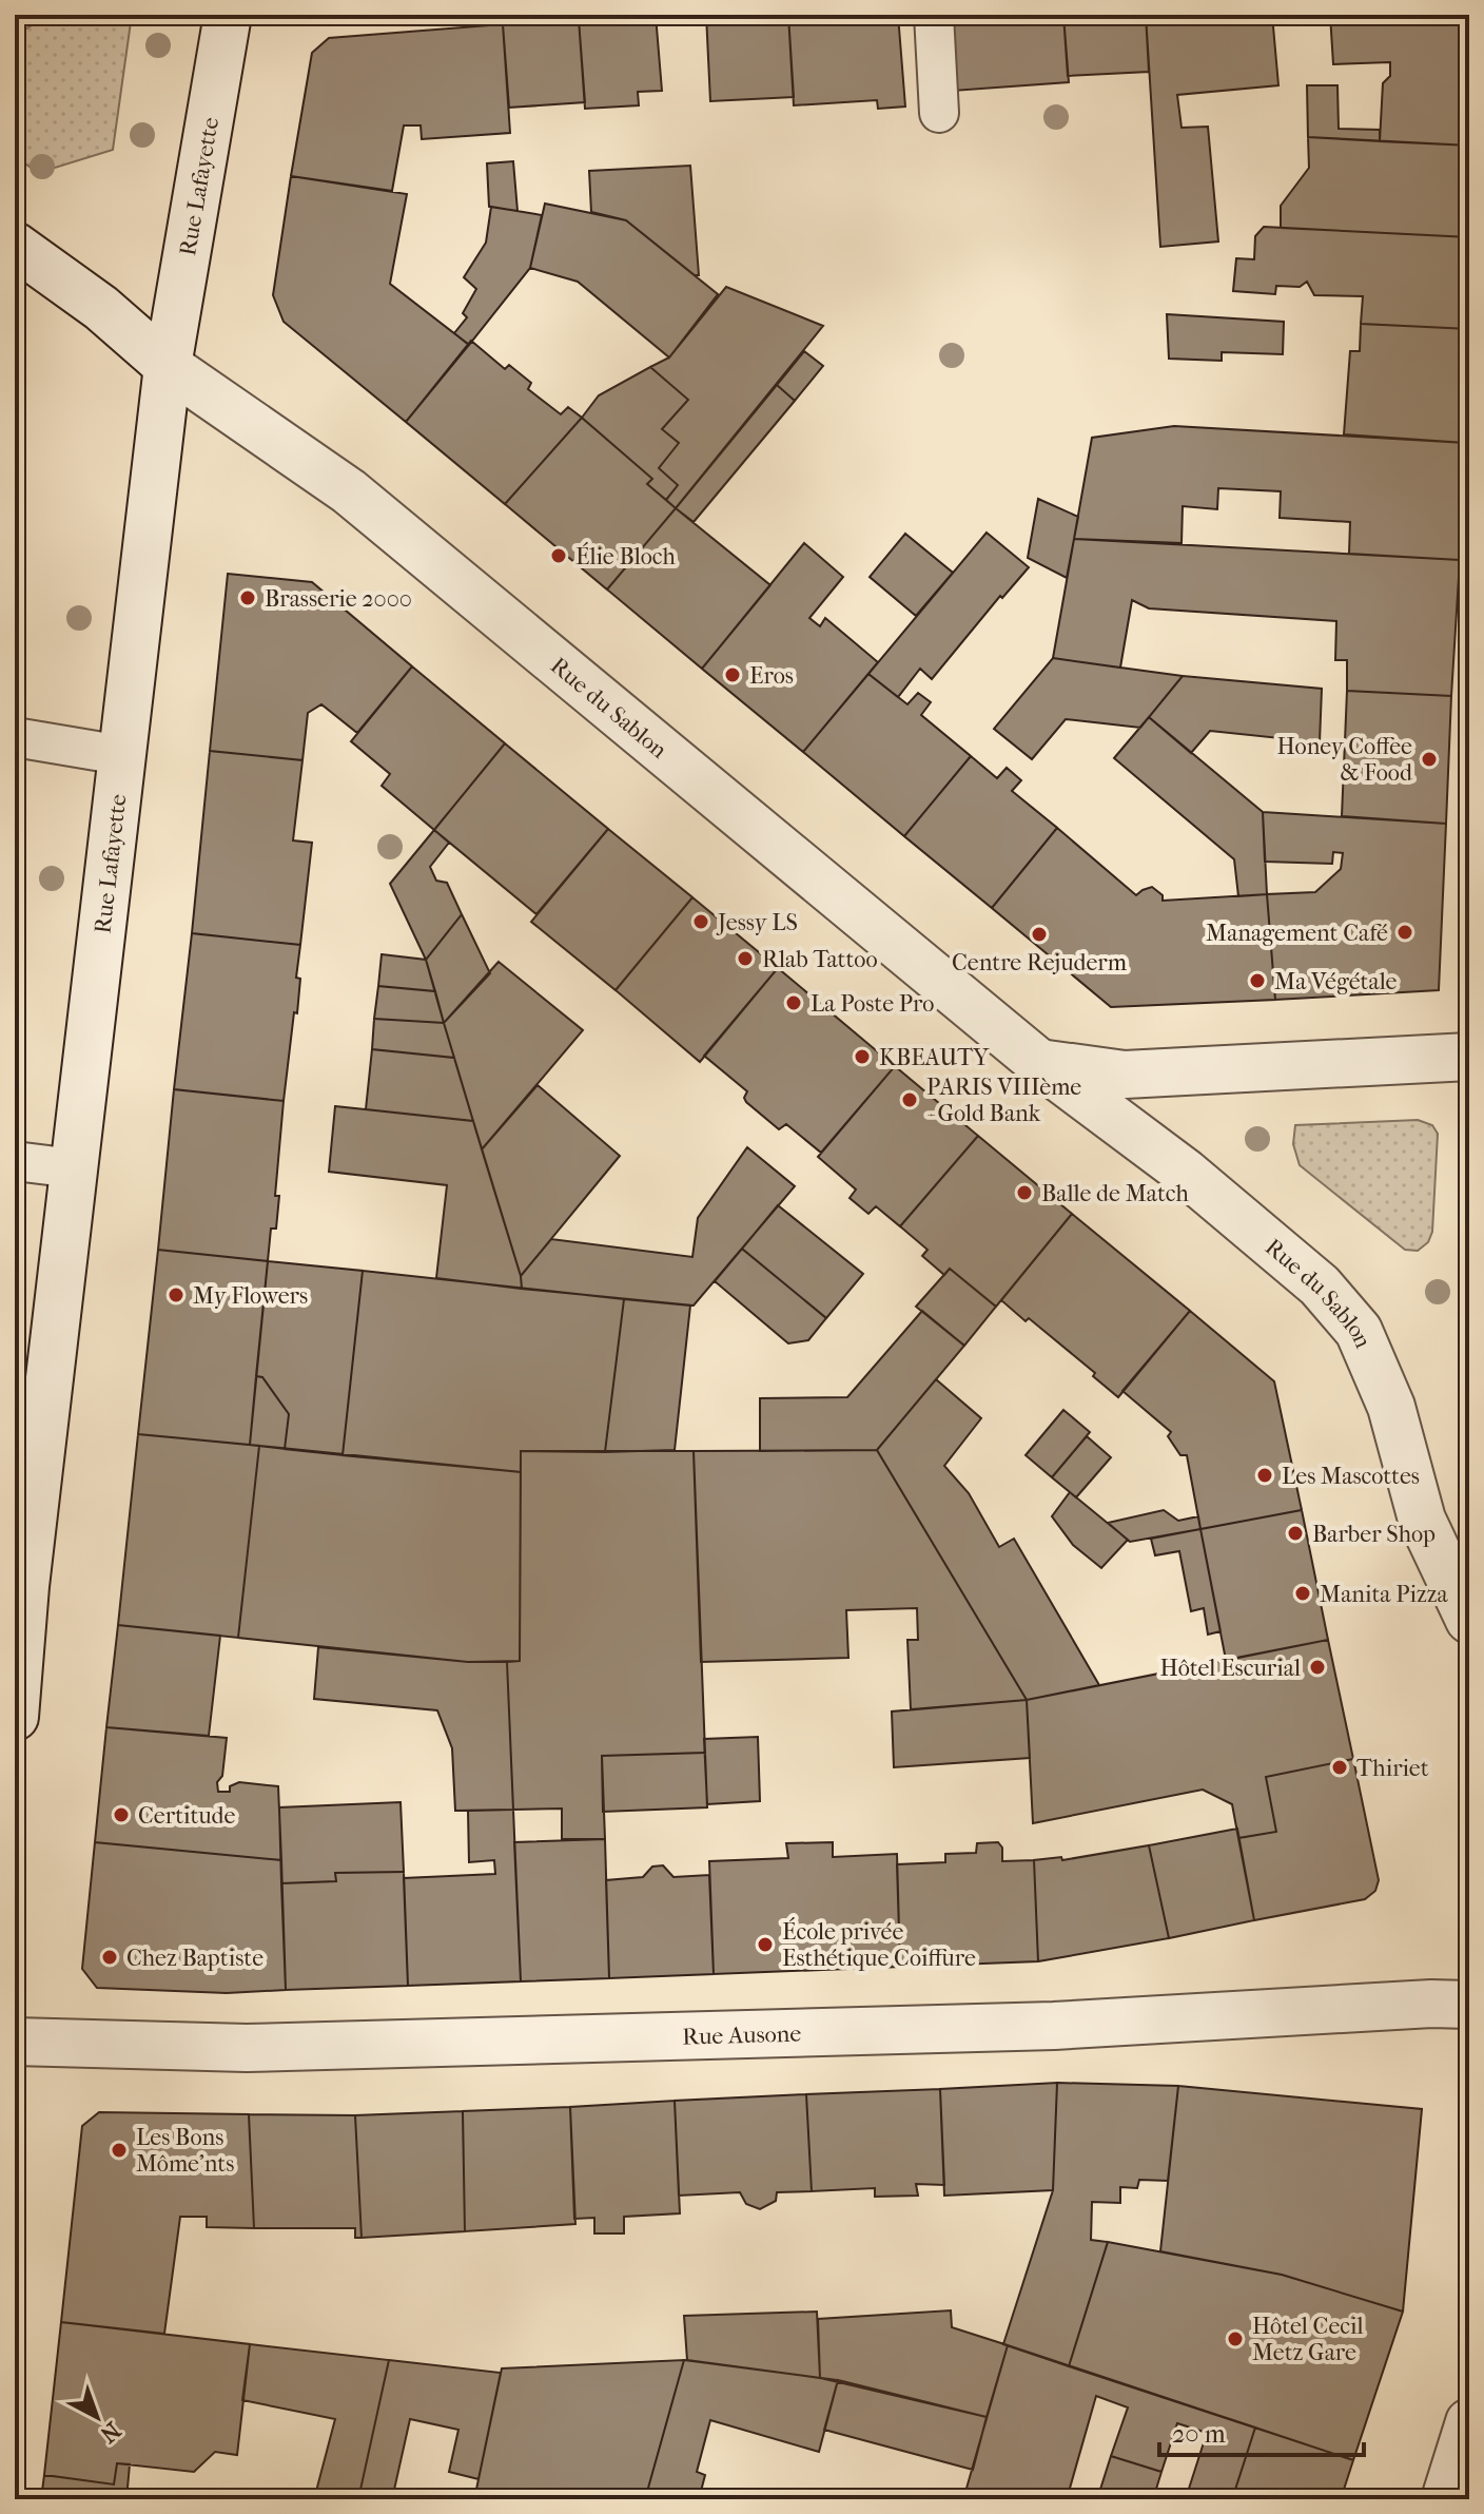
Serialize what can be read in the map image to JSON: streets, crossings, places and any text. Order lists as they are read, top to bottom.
{
  "streets": {
    "street": ["Rue Lafayette", "Rue du Sablon", "Rue Ausone"]
  },
  "crossings": [
    ["Rue Lafayette", "Rue du Sablon"]
  ],
  "places": [
    "Élie Bloch",
    "Brasserie 2000",
    "Eros",
    "Honey Coffee & Food",
    "Jessy LS",
    "Management Café",
    "Centre Rejuderm",
    "Rlab Tattoo",
    "Ma Végétale",
    "La Poste Pro",
    "KBEAUTY",
    "PARIS VIIIème - Gold Bank",
    "Balle de Match",
    "My Flowers",
    "Les Mascottes",
    "Barber Shop",
    "Manita Pizza",
    "Hôtel Escurial",
    "Thiriet",
    "Certitude",
    "École privée Esthétique Coiffure",
    "Chez Baptiste",
    "Les Bons Môme'nts",
    "Hôtel Cecil Metz Gare"
  ],
  "scale_bar": "20 m",
  "north": "bottom right"
}
